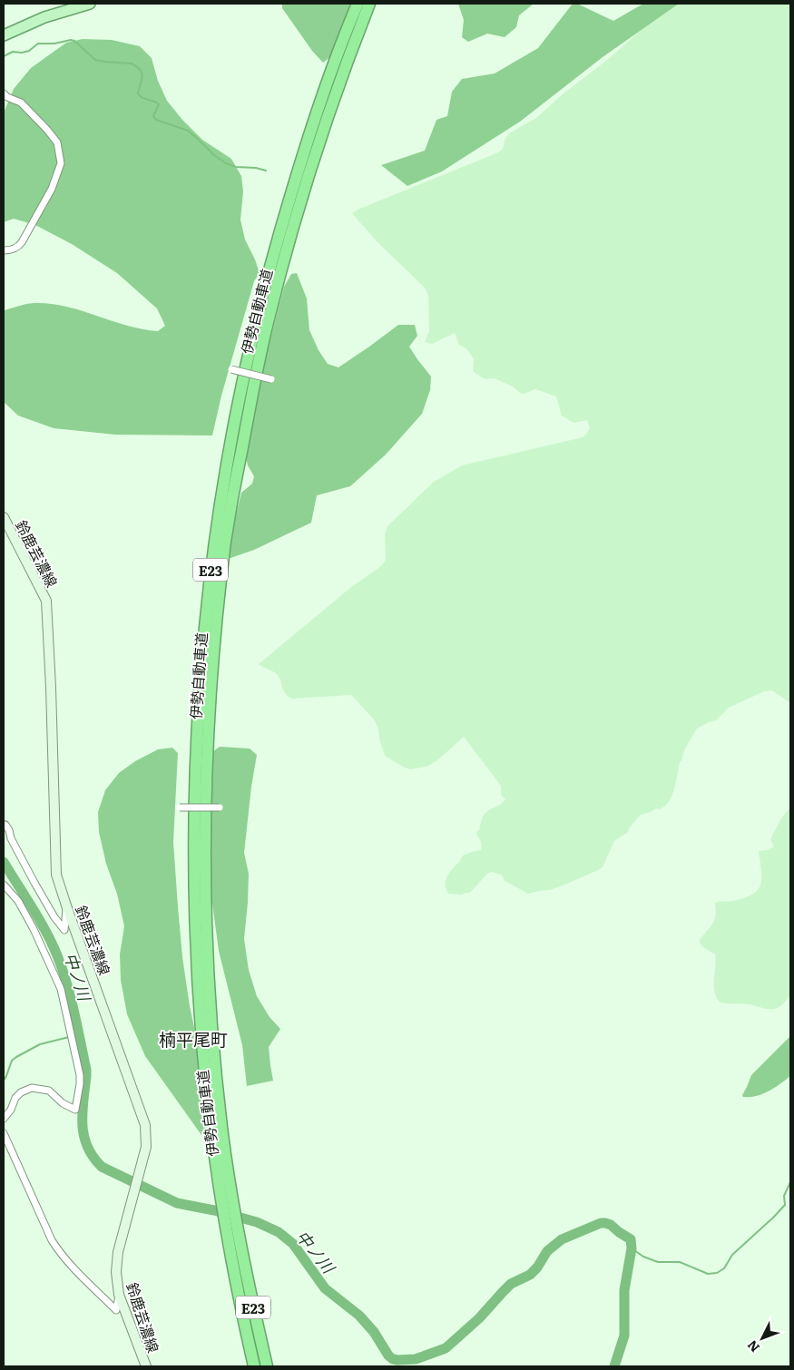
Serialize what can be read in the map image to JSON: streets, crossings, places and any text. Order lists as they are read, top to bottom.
{
  "streets": {
    "highway": ["伊勢自動車道", "E23"],
    "main road": ["鈴鹿芸濃線"]
  },
  "districts": ["楠平尾町"],
  "water": ["中ノ川"],
  "north": "bottom left"
}
